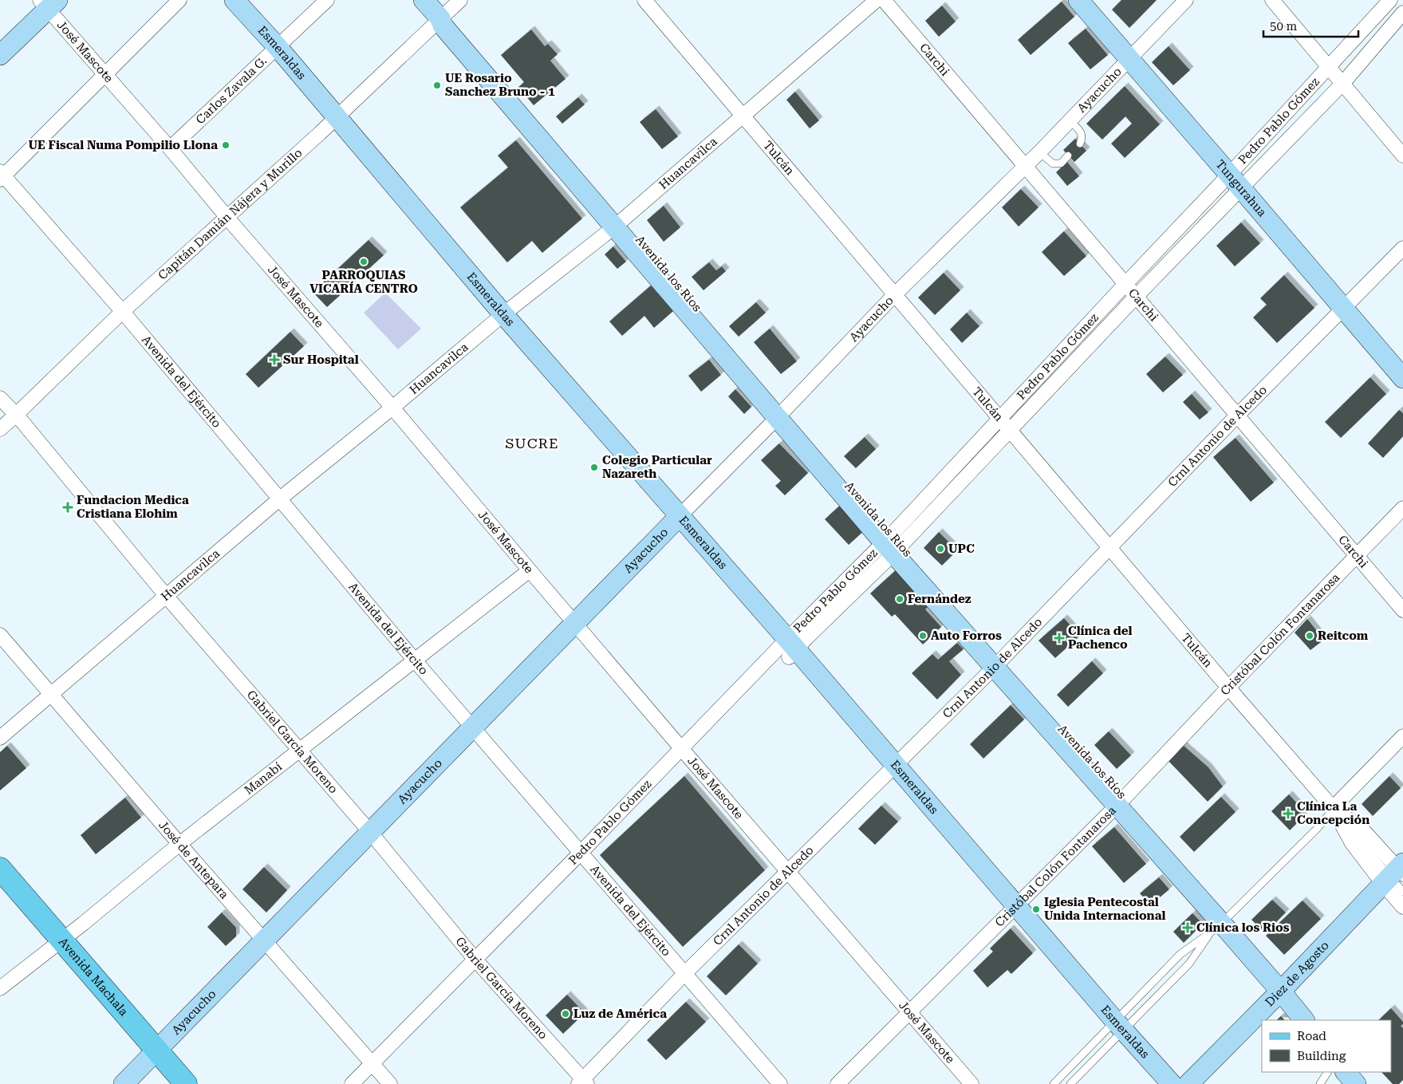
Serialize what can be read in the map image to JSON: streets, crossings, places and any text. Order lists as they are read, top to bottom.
{
  "streets": {
    "main road": [
      "Esmeraldas",
      "Ayacucho",
      "Tungurahua",
      "Avenida los Ríos",
      "Diez de Agosto",
      "Avenida Machala"
    ],
    "street": [
      "José Mascote",
      "Carchi",
      "Carlos Zavala G.",
      "Pedro Pablo Gómez",
      "Tulcán",
      "Huancavilca",
      "Capitán Damián Nájera y Murillo",
      "Avenida del Ejército",
      "Crnl Antonio de Alcedo",
      "Cristóbal Colón Fontanarosa",
      "Gabriel García Moreno",
      "Manabí",
      "José de Antepara"
    ]
  },
  "crossings": [
    ["José Mascote", "Ayacucho"],
    ["José Mascote", "Carlos Zavala G."],
    ["José Mascote", "Pedro Pablo Gómez"],
    ["José Mascote", "Huancavilca"],
    ["José Mascote", "Capitán Damián Nájera y Murillo"],
    ["José Mascote", "Crnl Antonio de Alcedo"],
    ["José Mascote", "Cristóbal Colón Fontanarosa"],
    ["José Mascote", "Manabí"],
    ["Esmeraldas", "Ayacucho"],
    ["Esmeraldas", "Carlos Zavala G."],
    ["Esmeraldas", "Pedro Pablo Gómez"],
    ["Esmeraldas", "Huancavilca"],
    ["Esmeraldas", "Capitán Damián Nájera y Murillo"],
    ["Esmeraldas", "Crnl Antonio de Alcedo"],
    ["Esmeraldas", "Cristóbal Colón Fontanarosa"],
    ["Carchi", "Ayacucho"],
    ["Carchi", "Pedro Pablo Gómez"],
    ["Carchi", "Crnl Antonio de Alcedo"],
    ["Carchi", "Cristóbal Colón Fontanarosa"],
    ["Ayacucho", "Tulcán"],
    ["Ayacucho", "Tungurahua"],
    ["Ayacucho", "Avenida los Ríos"],
    ["Ayacucho", "Avenida del Ejército"],
    ["Ayacucho", "Gabriel García Moreno"],
    ["Ayacucho", "José de Antepara"],
    ["Ayacucho", "Avenida Machala"],
    ["Pedro Pablo Gómez", "Tulcán"],
    ["Pedro Pablo Gómez", "Tungurahua"],
    ["Pedro Pablo Gómez", "Avenida los Ríos"],
    ["Pedro Pablo Gómez", "Avenida del Ejército"],
    ["Pedro Pablo Gómez", "Gabriel García Moreno"],
    ["Pedro Pablo Gómez", "José de Antepara"],
    ["Tulcán", "Huancavilca"],
    ["Tulcán", "Crnl Antonio de Alcedo"],
    ["Tulcán", "Cristóbal Colón Fontanarosa"],
    ["Tulcán", "Diez de Agosto"],
    ["Huancavilca", "Avenida los Ríos"],
    ["Huancavilca", "Avenida del Ejército"],
    ["Huancavilca", "Gabriel García Moreno"],
    ["Huancavilca", "José de Antepara"],
    ["Tungurahua", "Crnl Antonio de Alcedo"],
    ["Capitán Damián Nájera y Murillo", "Avenida los Ríos"],
    ["Capitán Damián Nájera y Murillo", "Avenida del Ejército"],
    ["Capitán Damián Nájera y Murillo", "Gabriel García Moreno"],
    ["Avenida los Ríos", "Crnl Antonio de Alcedo"],
    ["Avenida los Ríos", "Cristóbal Colón Fontanarosa"],
    ["Avenida los Ríos", "Diez de Agosto"],
    ["Avenida del Ejército", "Crnl Antonio de Alcedo"],
    ["Avenida del Ejército", "Manabí"],
    ["Crnl Antonio de Alcedo", "Gabriel García Moreno"],
    ["Gabriel García Moreno", "Manabí"],
    ["Manabí", "José de Antepara"],
    ["Manabí", "Avenida Machala"]
  ],
  "districts": ["SUCRE"],
  "places": {
    "other": [
      "UE Rosario Sanchez Bruno - 1",
      "UE Fiscal Numa Pompilio Llona",
      "PARROQUIAS VICARÍA CENTRO",
      "Colegio Particular Nazareth",
      "UPC",
      "Fernández",
      "Auto Forros",
      "Reitcom",
      "Iglesia Pentecostal Unida Internacional",
      "Luz de América"
    ],
    "health": [
      "Sur Hospital",
      "Fundacion Medica Cristiana Elohim",
      "Clínica del Pachenco",
      "Clínica La Concepción",
      "Clínica los Rios"
    ]
  },
  "legend": ["Road", "Building"],
  "scale_bar": "50 m"
}
